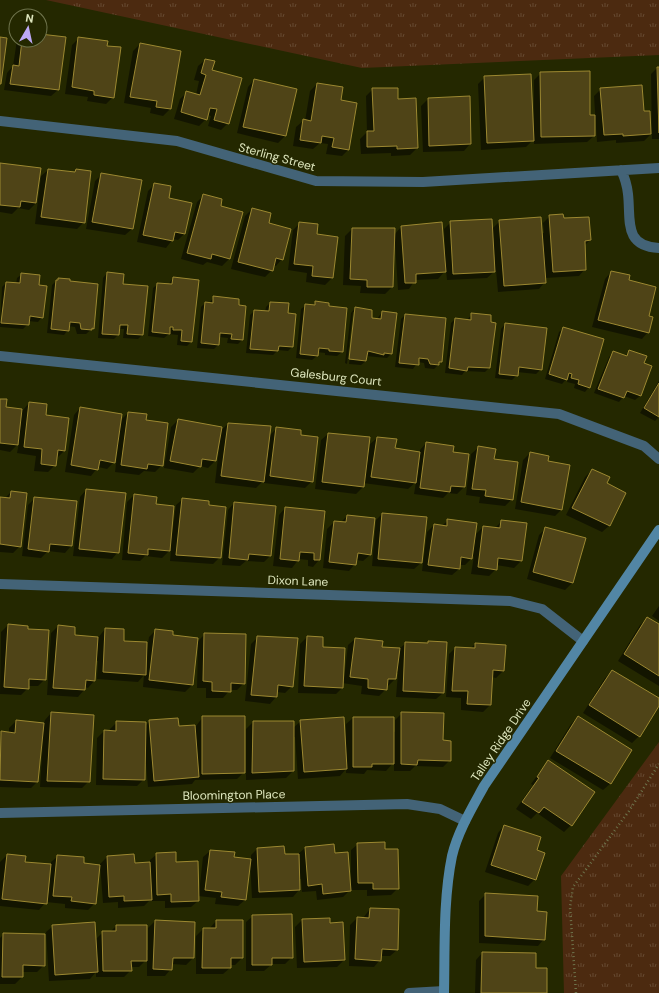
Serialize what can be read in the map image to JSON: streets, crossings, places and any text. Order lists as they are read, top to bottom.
{
  "streets": {
    "street": [
      "Sterling Street",
      "Galesburg Court",
      "Dixon Lane",
      "Talley Ridge Drive",
      "Bloomington Place"
    ]
  },
  "crossings": [
    ["Dixon Lane", "Talley Ridge Drive"],
    ["Talley Ridge Drive", "Bloomington Place"]
  ],
  "north": "top"
}
